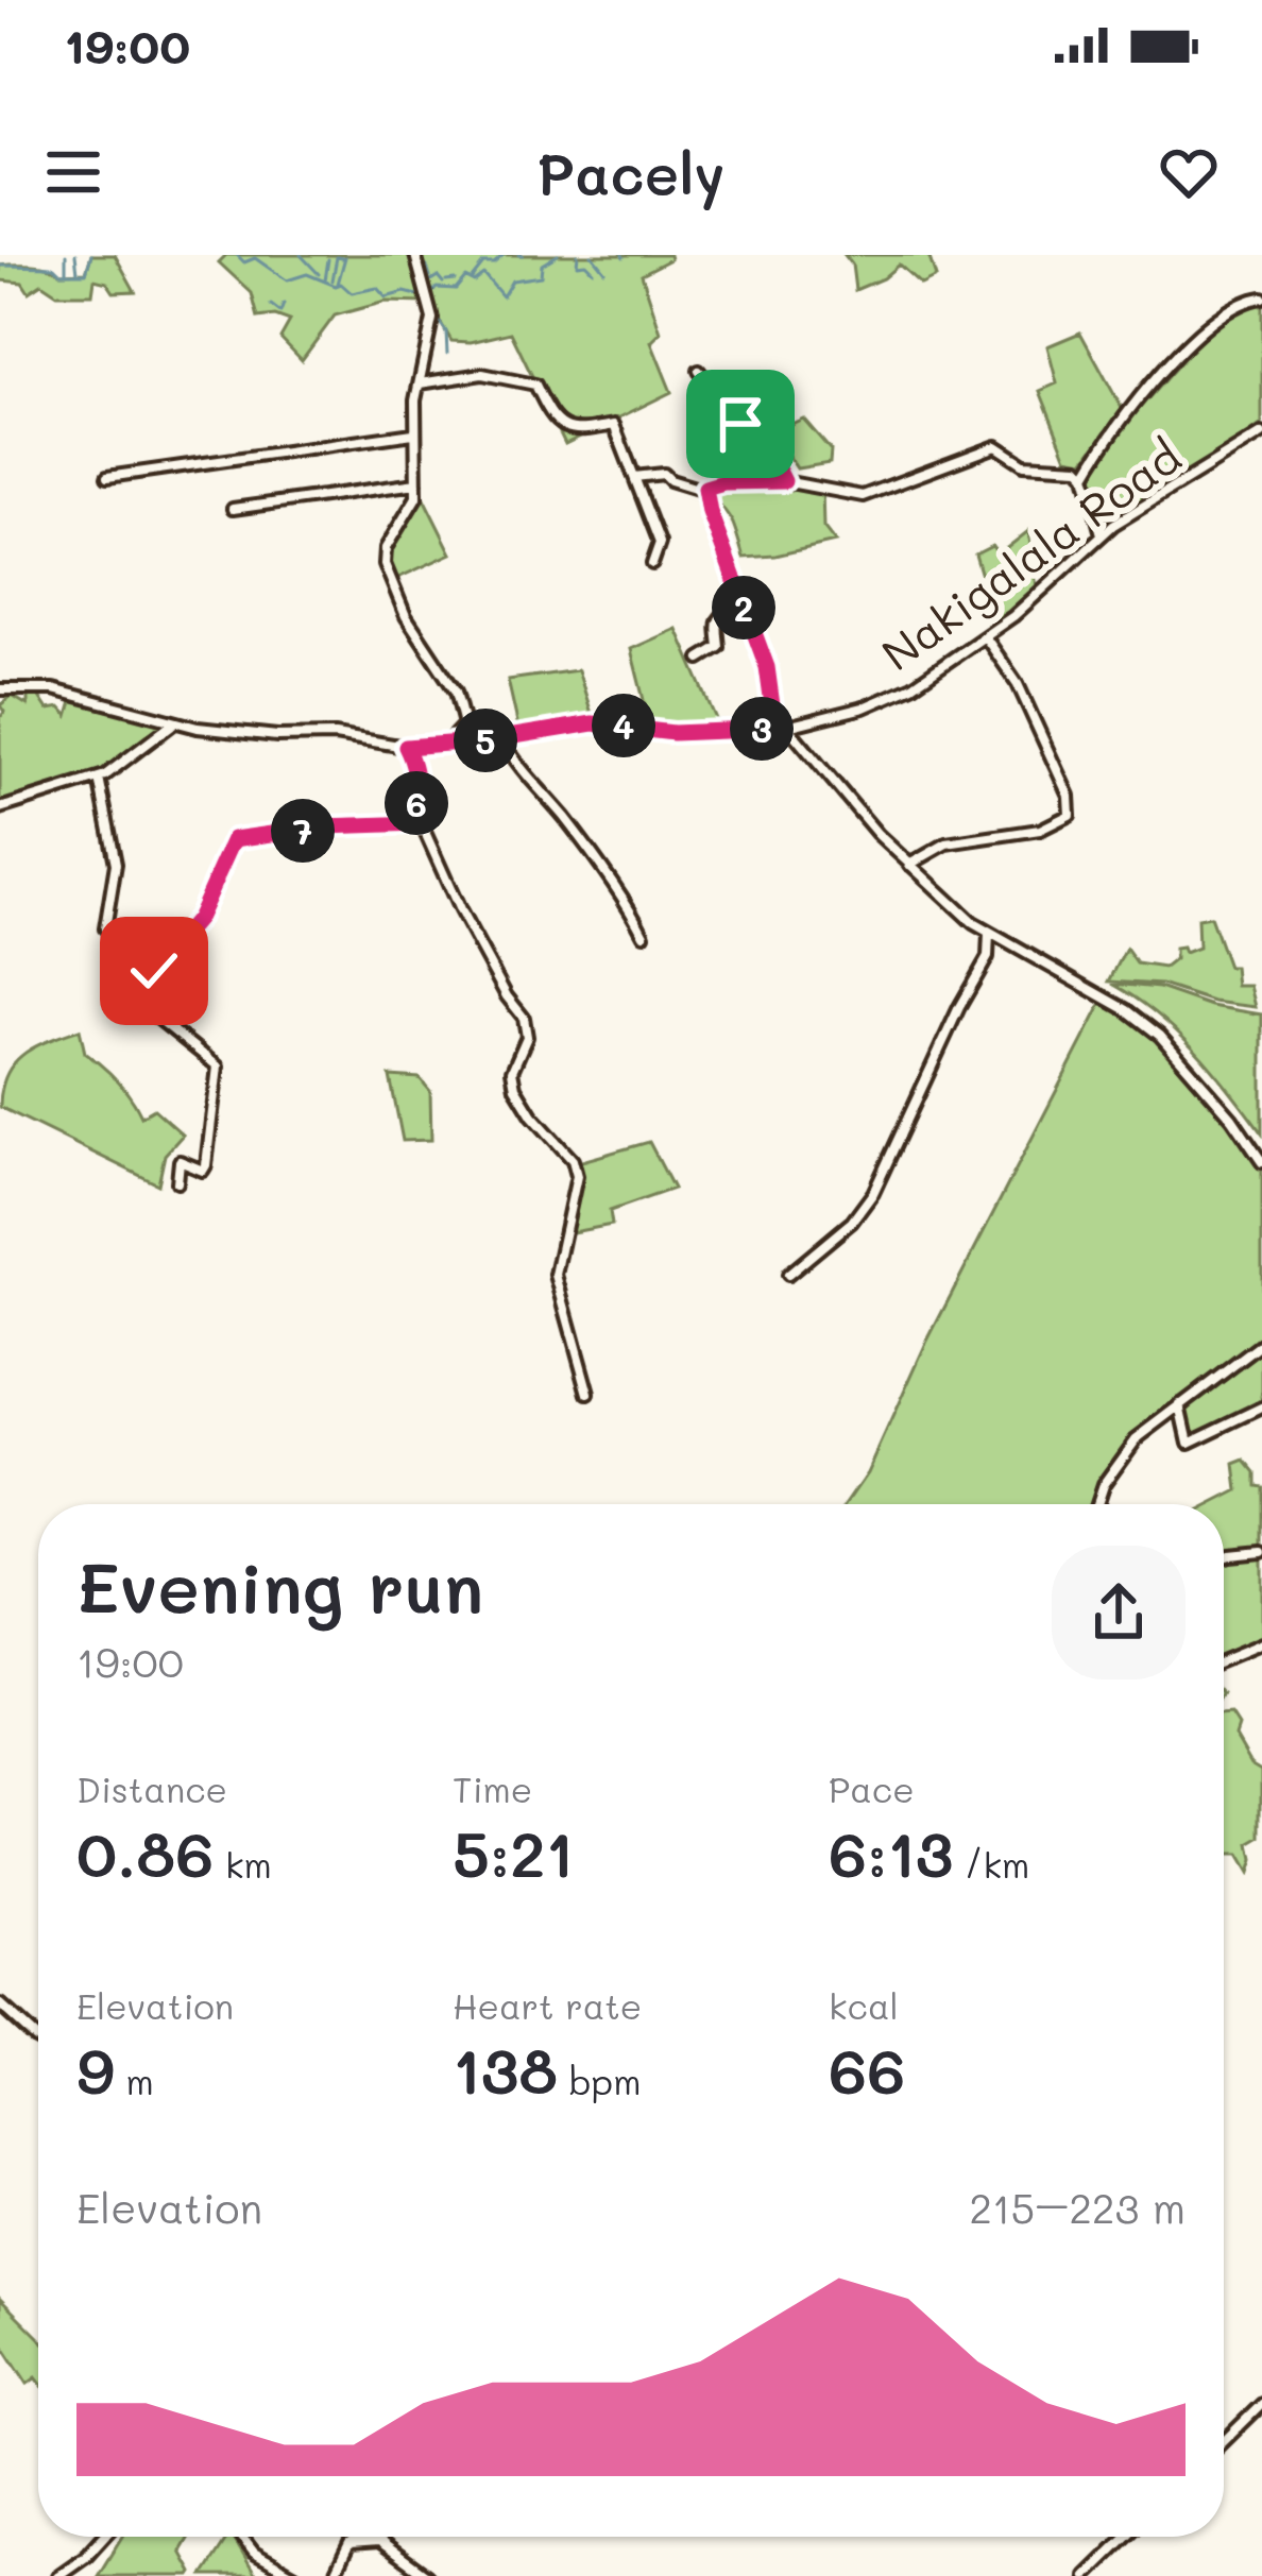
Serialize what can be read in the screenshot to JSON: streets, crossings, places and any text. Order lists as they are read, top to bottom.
{
  "streets": {
    "street": ["Nakigalala Road"]
  },
  "page": {
    "status": "19:00",
    "header": "Pacely",
    "pins": [
      "2",
      "4",
      "3",
      "5",
      "6",
      "7"
    ],
    "heading": ["Evening run", "19:00"],
    "stats": [
      ["Distance", "0.86 km"],
      ["Time", "5:21"],
      ["Pace", "6:13 /km"],
      ["Elevation", "9 m"],
      ["Heart rate", "138 bpm"],
      ["kcal", "66"]
    ],
    "chart": ["Elevation", "215–223 m"]
  }
}
